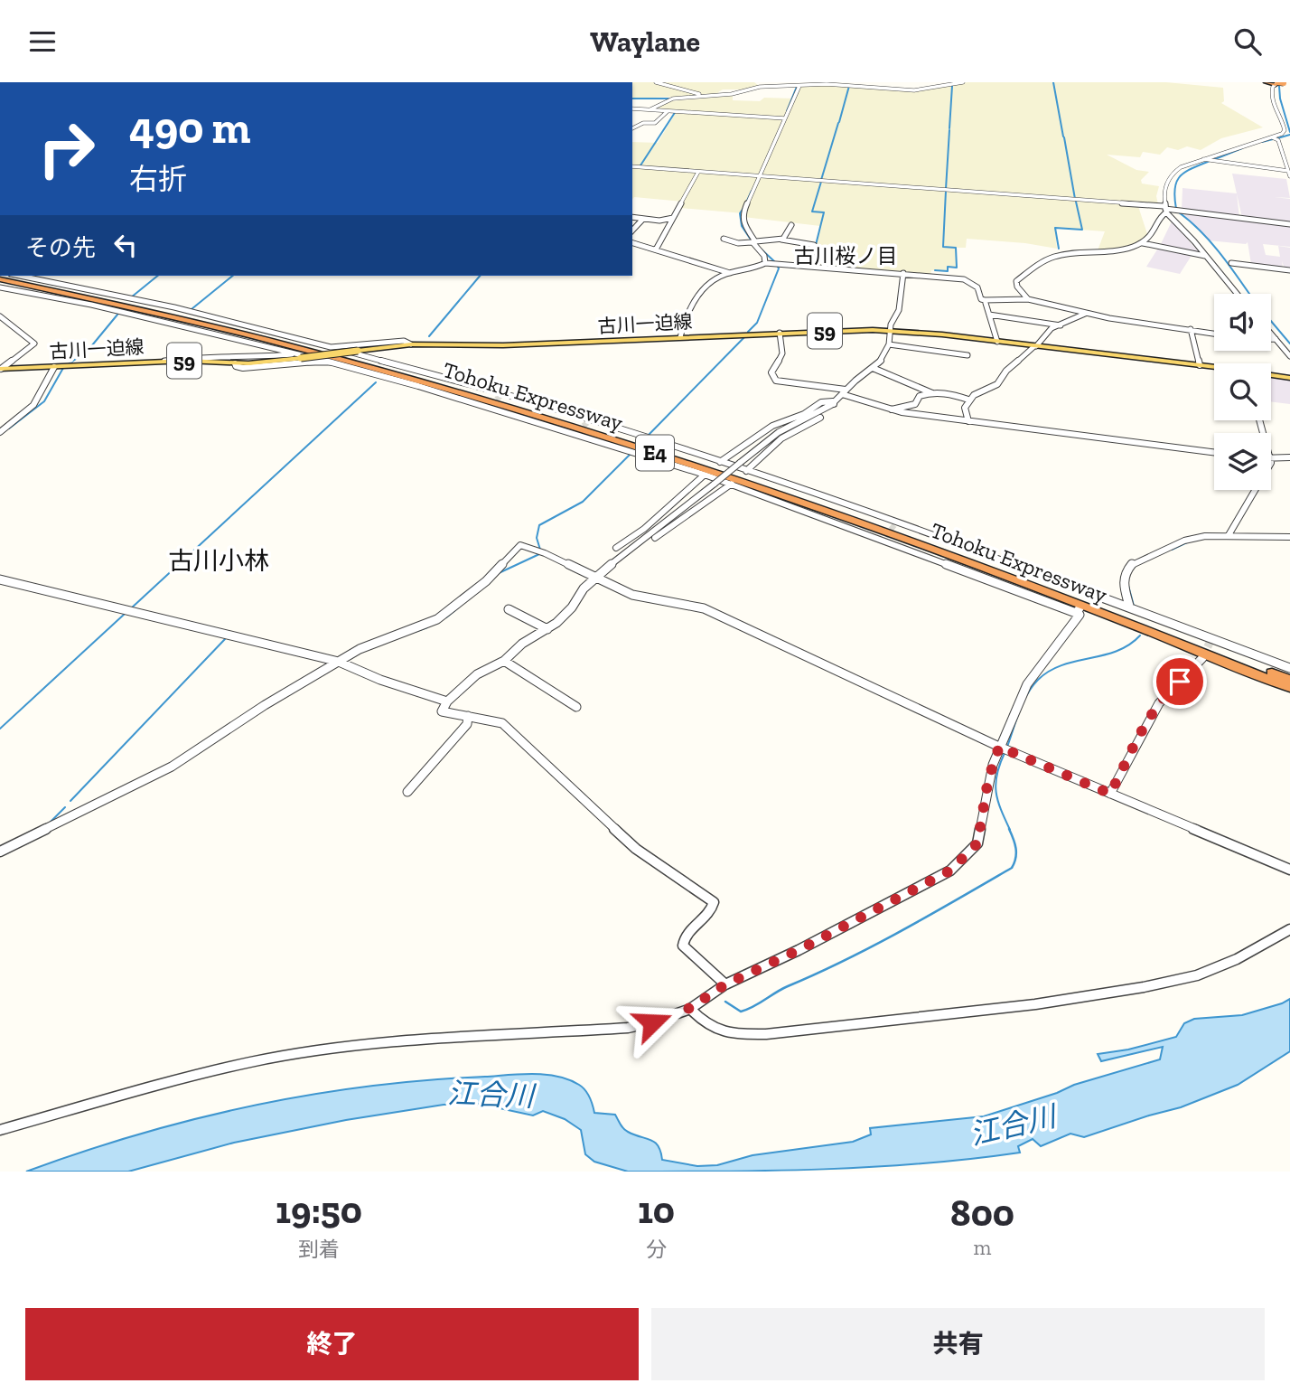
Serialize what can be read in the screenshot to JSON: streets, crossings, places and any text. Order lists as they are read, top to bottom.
{
  "streets": {
    "highway": ["Tohoku Expressway", "E4"],
    "main road": ["古川一迫線", "59"]
  },
  "districts": ["古川桜ノ目", "古川小林"],
  "water": ["江合川"],
  "page": {
    "header": "Waylane",
    "turn": ["490 m", "右折"],
    "then": "その先",
    "eta": [
      "19:50",
      "到着",
      "10",
      "分",
      "800",
      "m"
    ],
    "buttons": ["終了", "共有"]
  }
}
